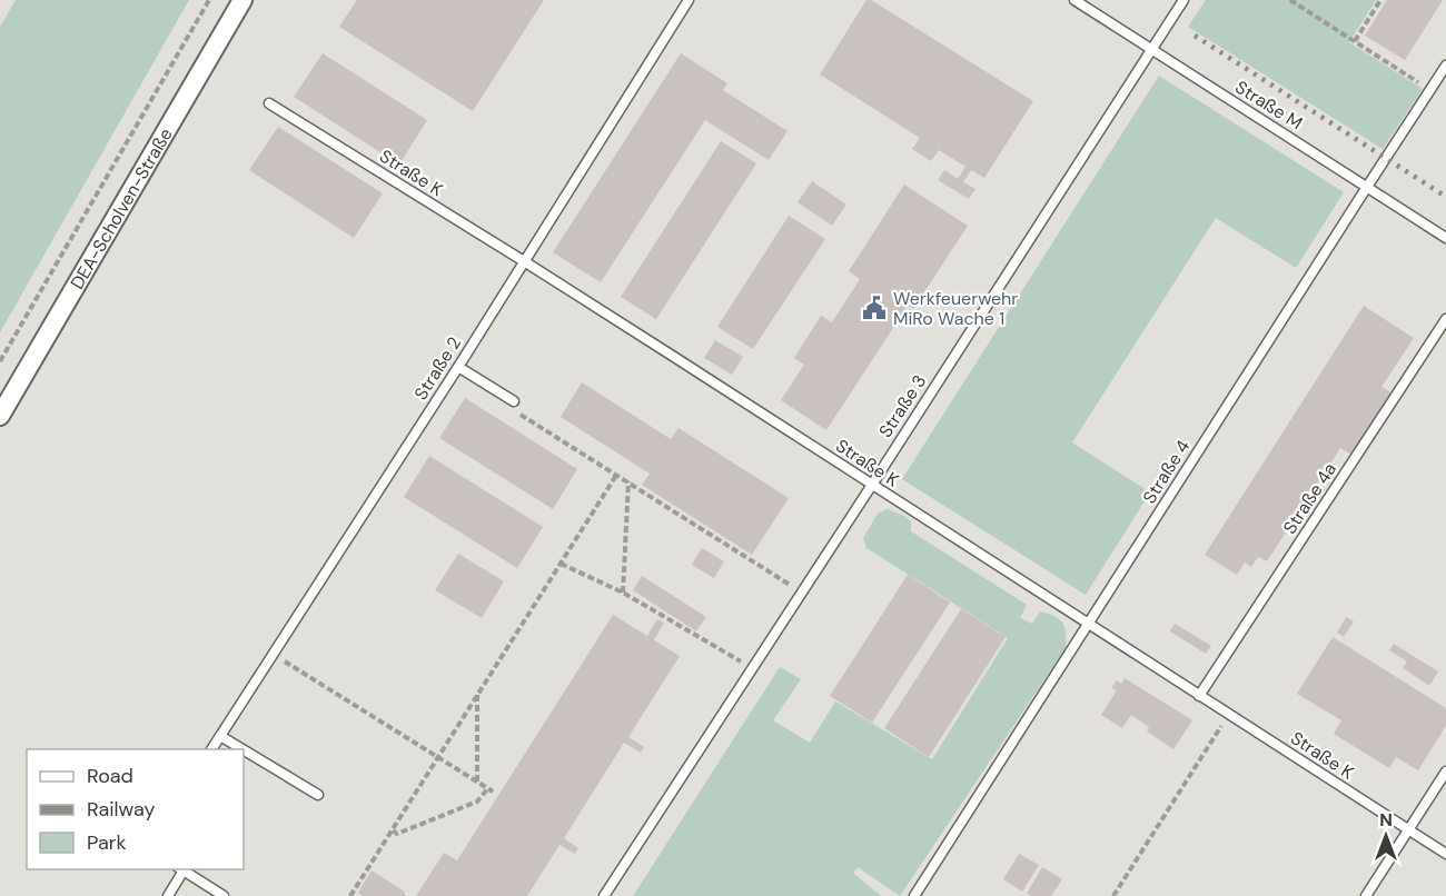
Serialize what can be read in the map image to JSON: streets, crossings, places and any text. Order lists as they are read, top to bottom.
{
  "streets": {
    "street": ["DEA-Scholven-Straße"],
    "lane": [
      "Straße M",
      "Straße K",
      "Straße 2",
      "Straße 3",
      "Straße 4",
      "Straße 4a"
    ]
  },
  "crossings": [
    ["Straße M", "Straße 3"],
    ["Straße M", "Straße 4"],
    ["Straße K", "Straße 2"],
    ["Straße K", "Straße 3"],
    ["Straße K", "Straße 4"],
    ["Straße K", "Straße 4a"]
  ],
  "places": {
    "public building": ["Werkfeuerwehr MiRo Wache 1"]
  },
  "legend": ["Road", "Railway", "Park"],
  "north": "top"
}
